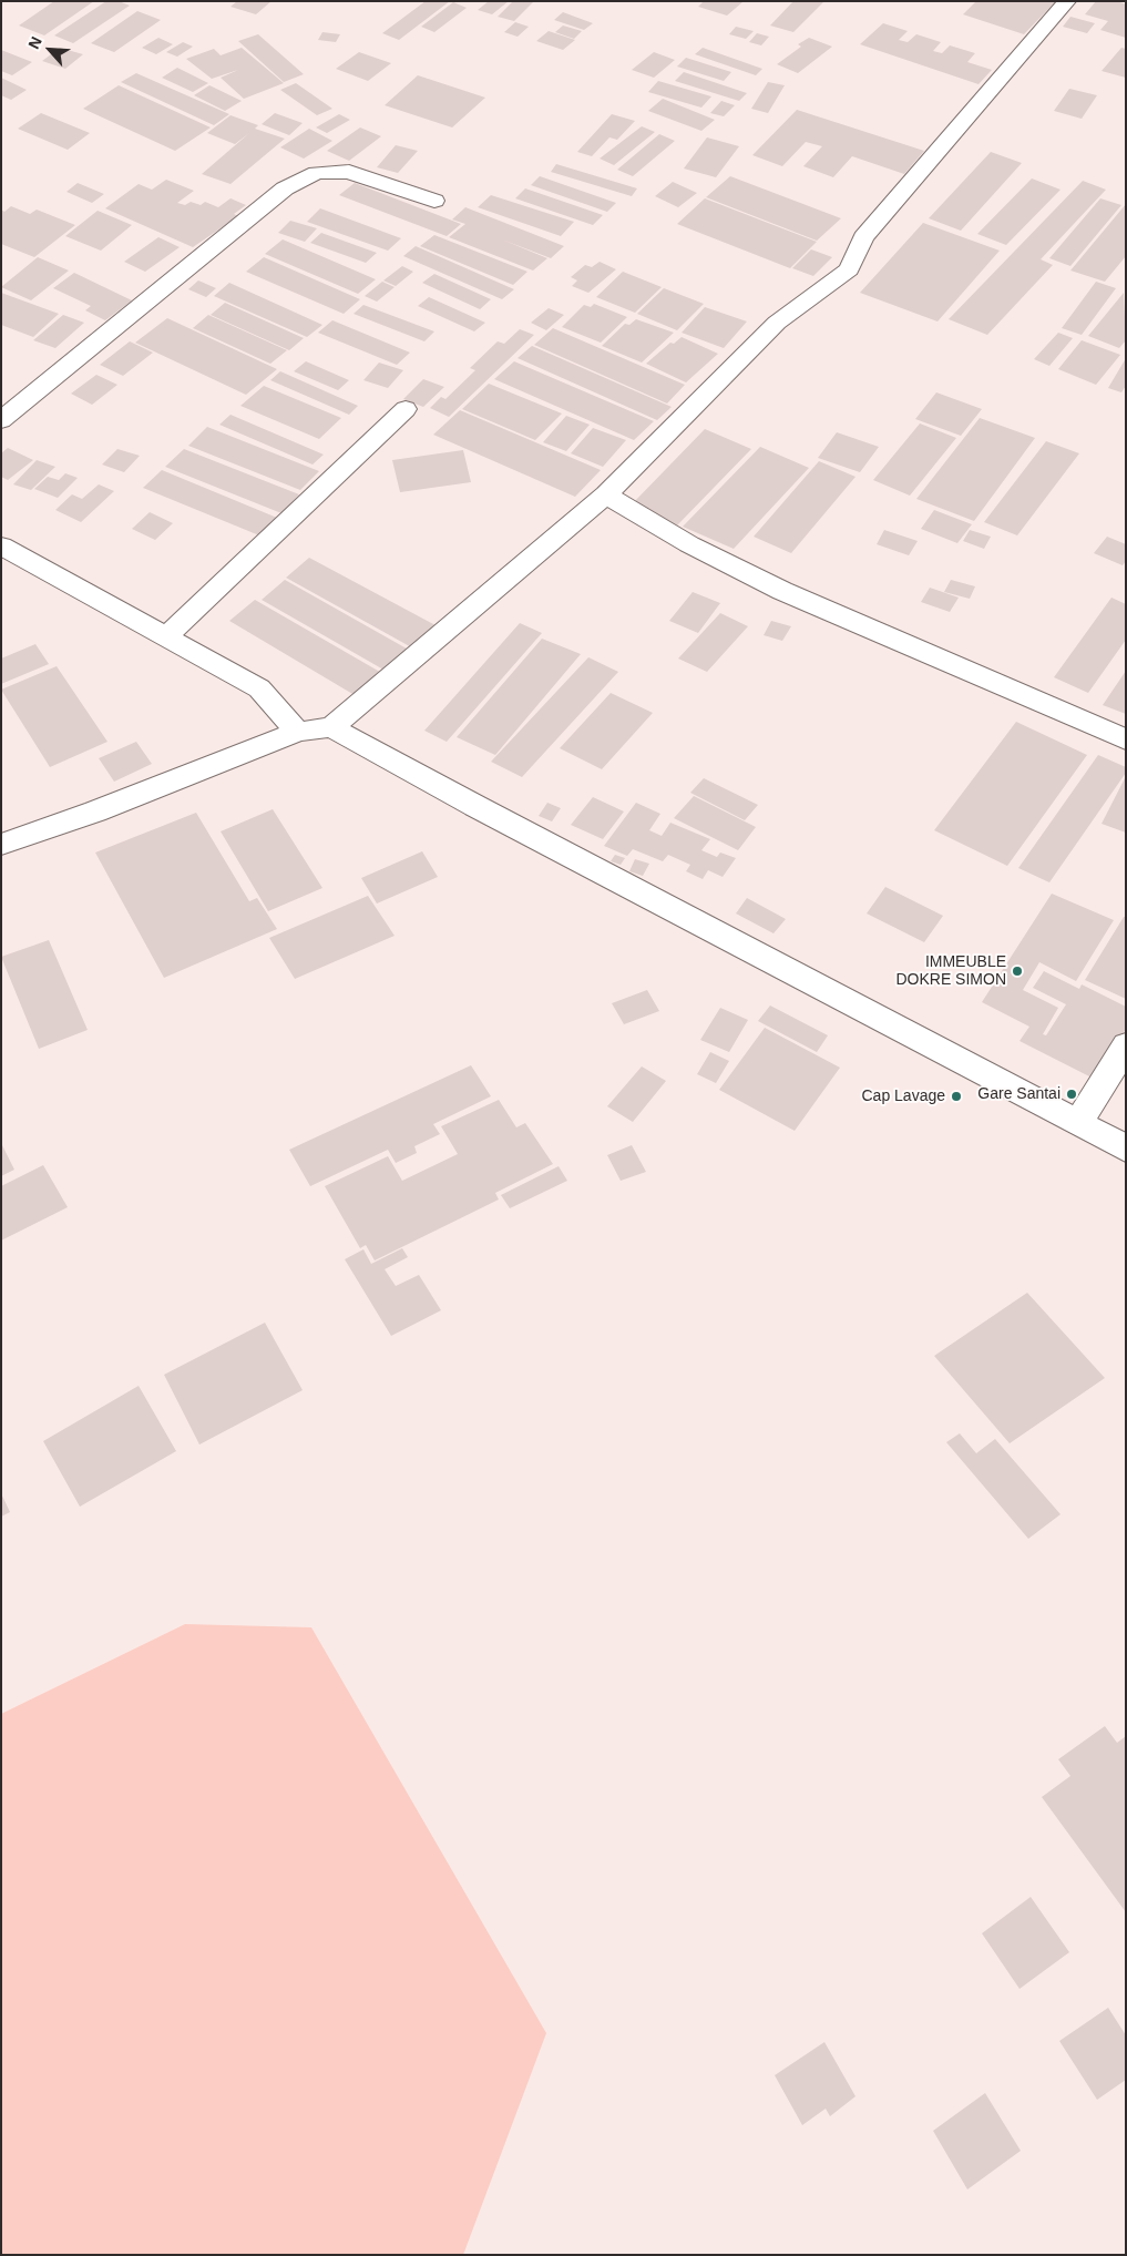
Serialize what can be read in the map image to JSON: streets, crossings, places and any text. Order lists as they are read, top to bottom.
{
  "places": ["IMMEUBLE DOKRE SIMON", "Gare Santai", "Cap Lavage"],
  "north": "top left"
}
